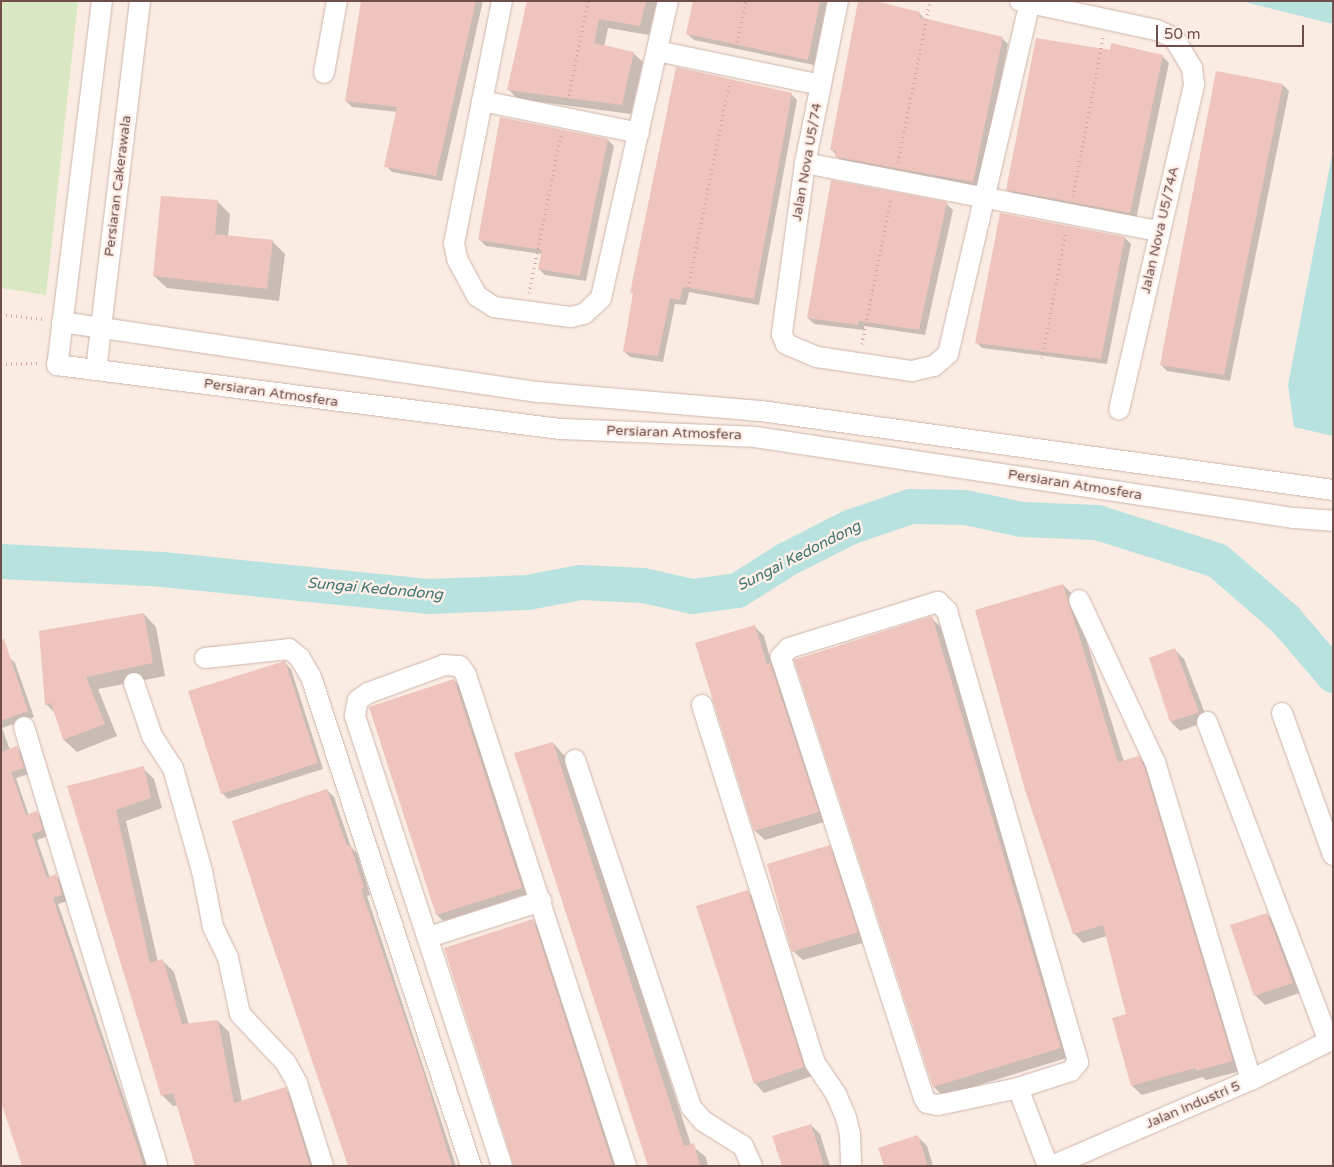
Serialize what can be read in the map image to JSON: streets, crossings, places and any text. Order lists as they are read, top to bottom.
{
  "streets": {
    "street": [
      "Jalan Nova U5/74",
      "Persiaran Cakerawala",
      "Jalan Nova U5/74A",
      "Persiaran Atmosfera",
      "Jalan Industri 5"
    ]
  },
  "crossings": [
    ["Persiaran Cakerawala", "Persiaran Atmosfera"]
  ],
  "water": ["Sungai Kedondong"],
  "scale_bar": "50 m"
}
